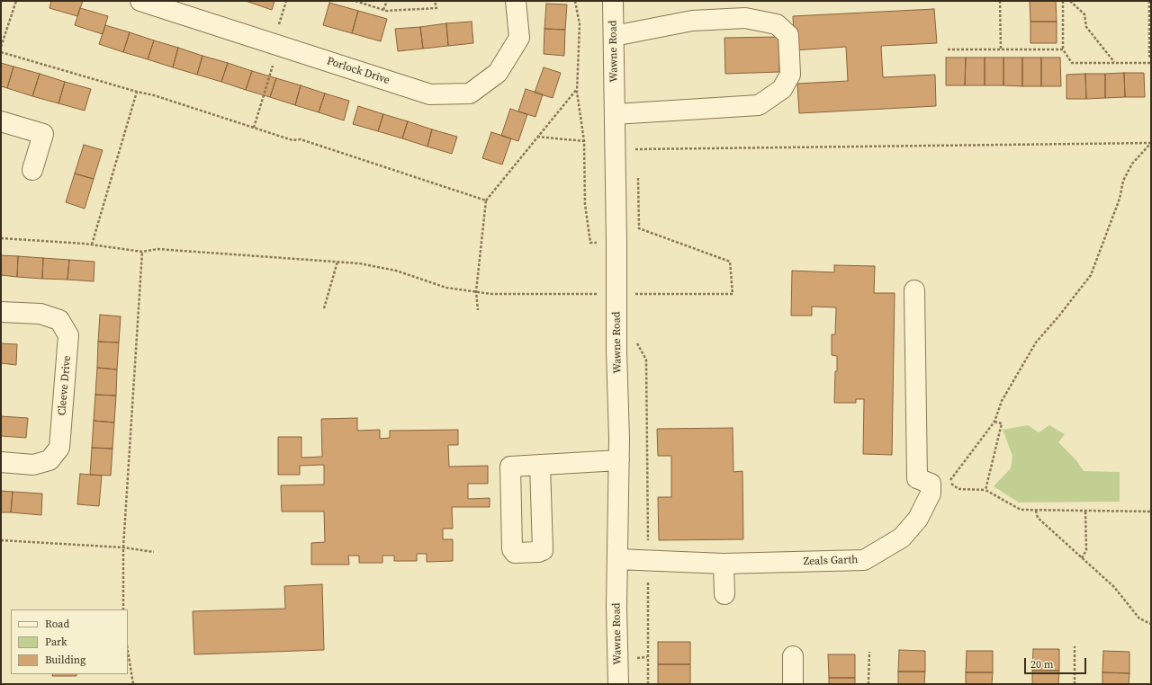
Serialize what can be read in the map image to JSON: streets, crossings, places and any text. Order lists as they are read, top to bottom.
{
  "streets": {
    "street": [
      "Wawne Road",
      "Porlock Drive",
      "Cleeve Drive",
      "Zeals Garth"
    ]
  },
  "crossings": [
    ["Wawne Road", "Zeals Garth"]
  ],
  "legend": ["Road", "Park", "Building"],
  "scale_bar": "20 m"
}
